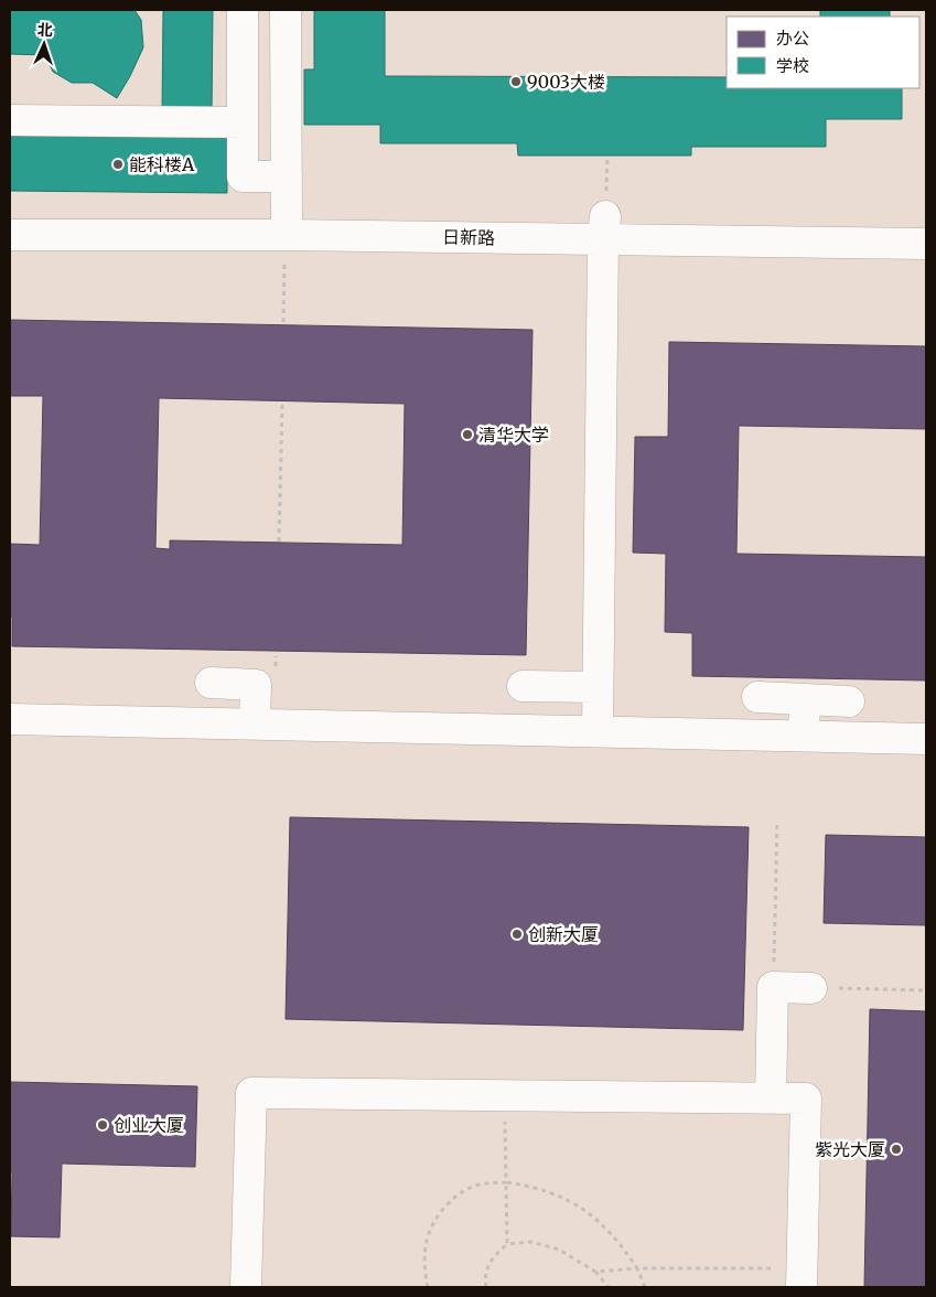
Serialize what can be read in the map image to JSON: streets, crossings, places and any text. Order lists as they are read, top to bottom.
{
  "streets": {
    "street": ["日新路"]
  },
  "places": [
    "9003大楼",
    "能科楼A",
    "清华大学",
    "创新大厦",
    "创业大厦",
    "紫光大厦"
  ],
  "legend": ["办公", "学校"],
  "north": "top"
}
